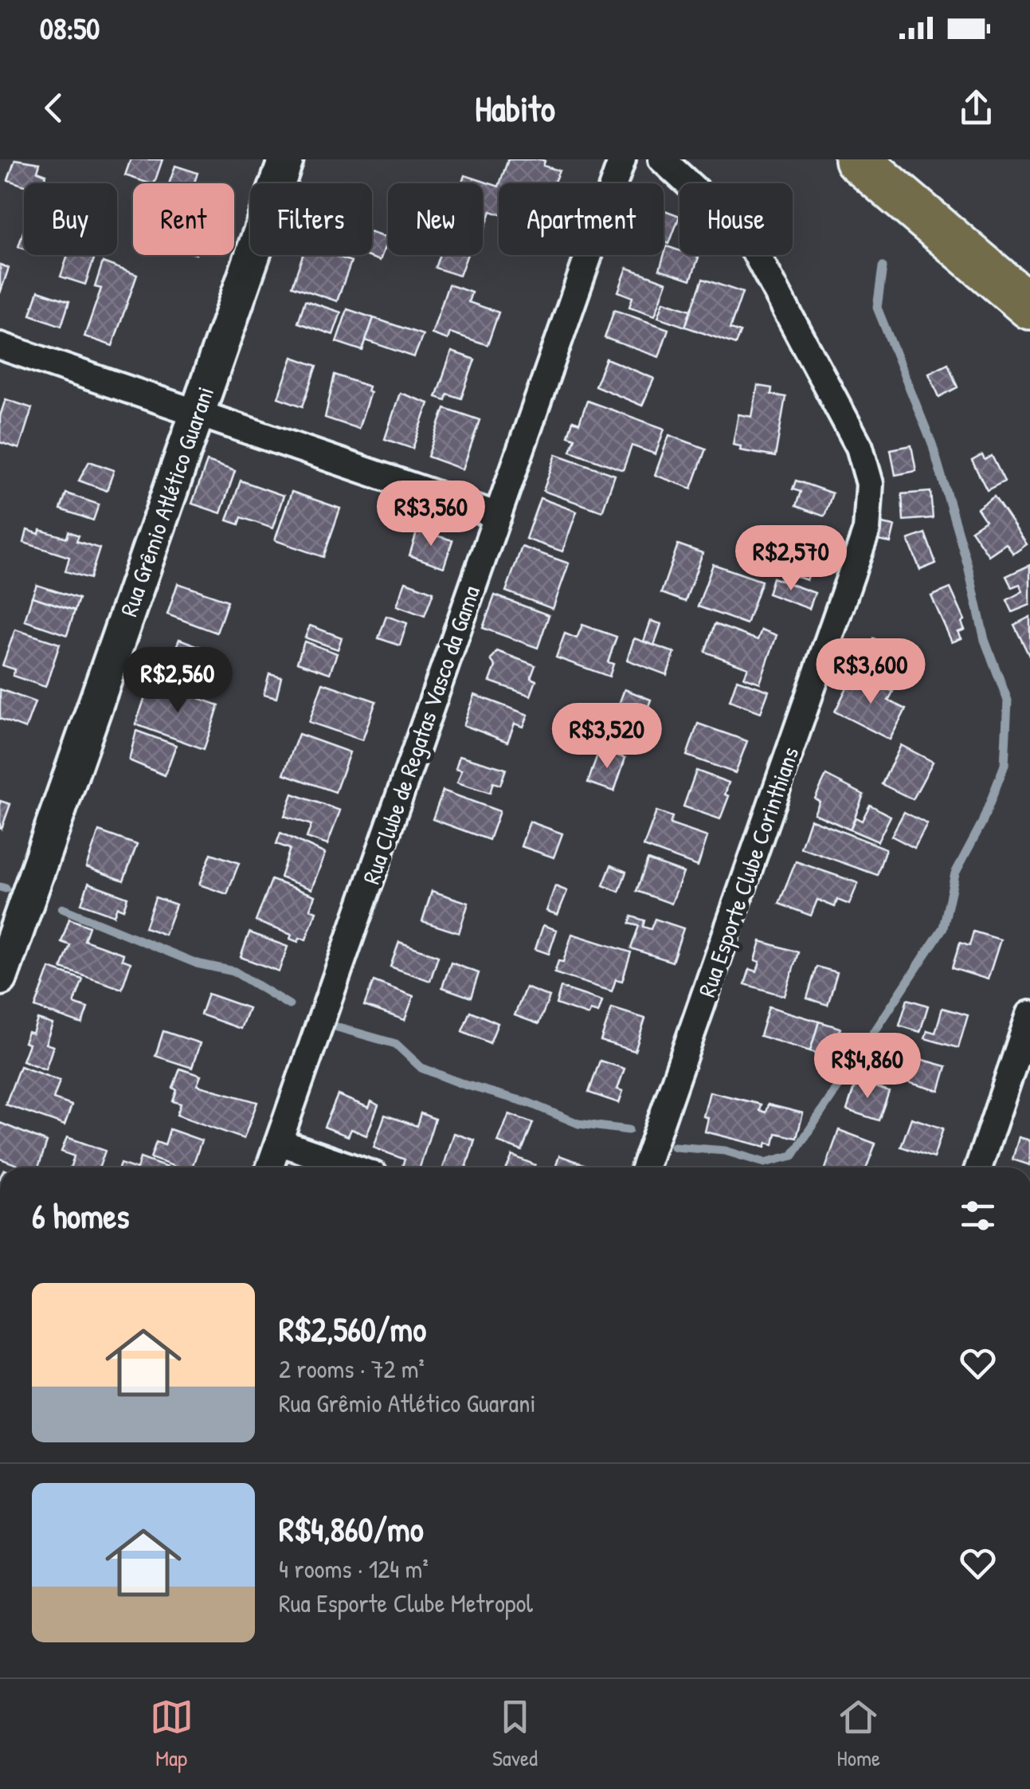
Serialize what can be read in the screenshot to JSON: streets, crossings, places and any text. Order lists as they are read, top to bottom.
{
  "streets": {
    "street": ["Rua Grêmio Atlético Guarani", "Rua Clube de Regatas Vasco da Gama", "Rua Esporte Clube Corinthians"]
  },
  "page": {
    "status": "08:50",
    "header": "Habito",
    "chip": [
      "Buy",
      "Rent",
      "Filters",
      "New",
      "Apartment",
      "House"
    ],
    "price": [
      "R$3,560",
      "R$2,570",
      "R$3,600",
      "R$2,560",
      "R$3,520",
      "R$4,860"
    ],
    "heading": "6 homes",
    "list": [
      {
        "name": "R$2,560/mo",
        "note": "2 rooms · 72 m² · Rua Grêmio Atlético Guarani"
      },
      {
        "name": "R$4,860/mo",
        "note": "4 rooms · 124 m² · Rua Esporte Clube Metropol"
      }
    ],
    "tabs": ["Map", "Saved", "Home"]
  }
}
